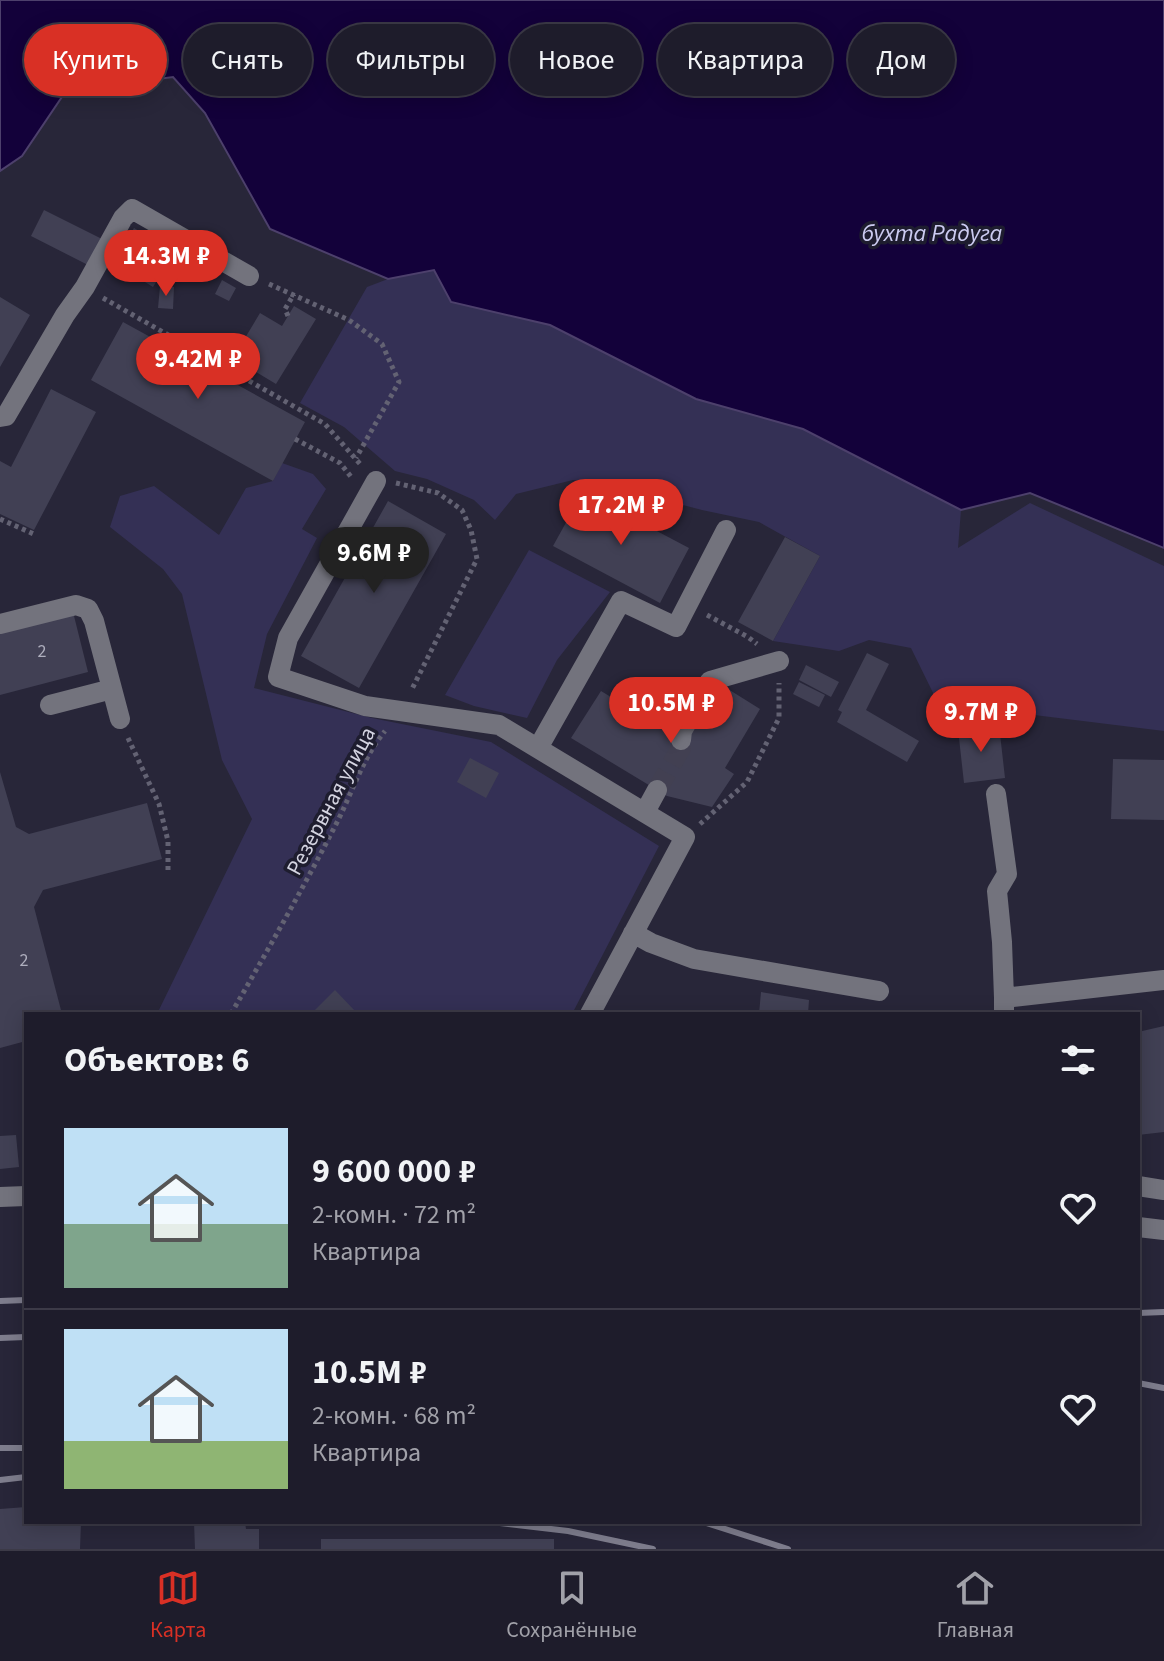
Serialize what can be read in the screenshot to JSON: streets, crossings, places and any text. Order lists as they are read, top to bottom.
{
  "streets": {
    "path": ["Резервная улица"]
  },
  "water": ["бухта Радуга"],
  "house_numbers": ["2", "2"],
  "page": {
    "chip": [
      "Купить",
      "Снять",
      "Фильтры",
      "Новое",
      "Квартира",
      "Дом"
    ],
    "price": [
      "14.3M ₽",
      "9.42M ₽",
      "17.2M ₽",
      "9.6M ₽",
      "10.5M ₽",
      "9.7M ₽"
    ],
    "heading": "Объектов: 6",
    "list": [
      {
        "name": "9 600 000 ₽",
        "note": "2-комн. · 72 m² · Квартира"
      },
      {
        "name": "10.5M ₽",
        "note": "2-комн. · 68 m² · Квартира"
      }
    ],
    "tabs": ["Карта", "Сохранённые", "Главная"]
  }
}
